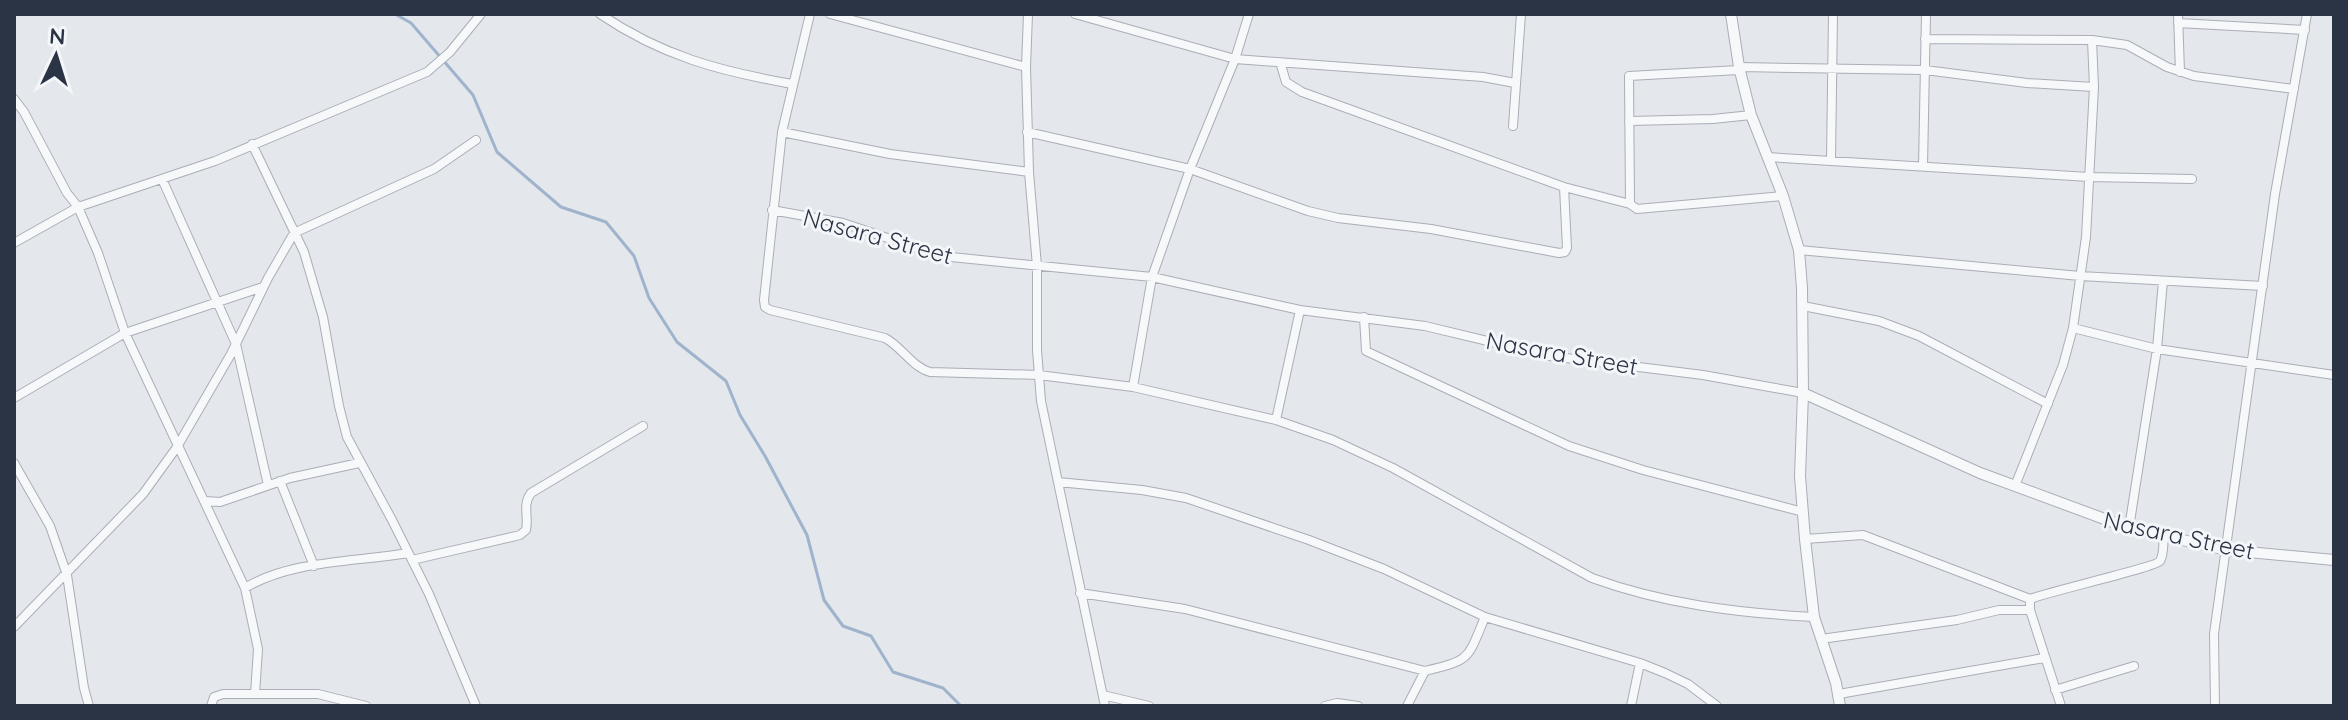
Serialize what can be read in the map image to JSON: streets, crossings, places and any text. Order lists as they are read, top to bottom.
{
  "streets": {
    "street": ["Nasara Street"]
  },
  "north": "top"
}
